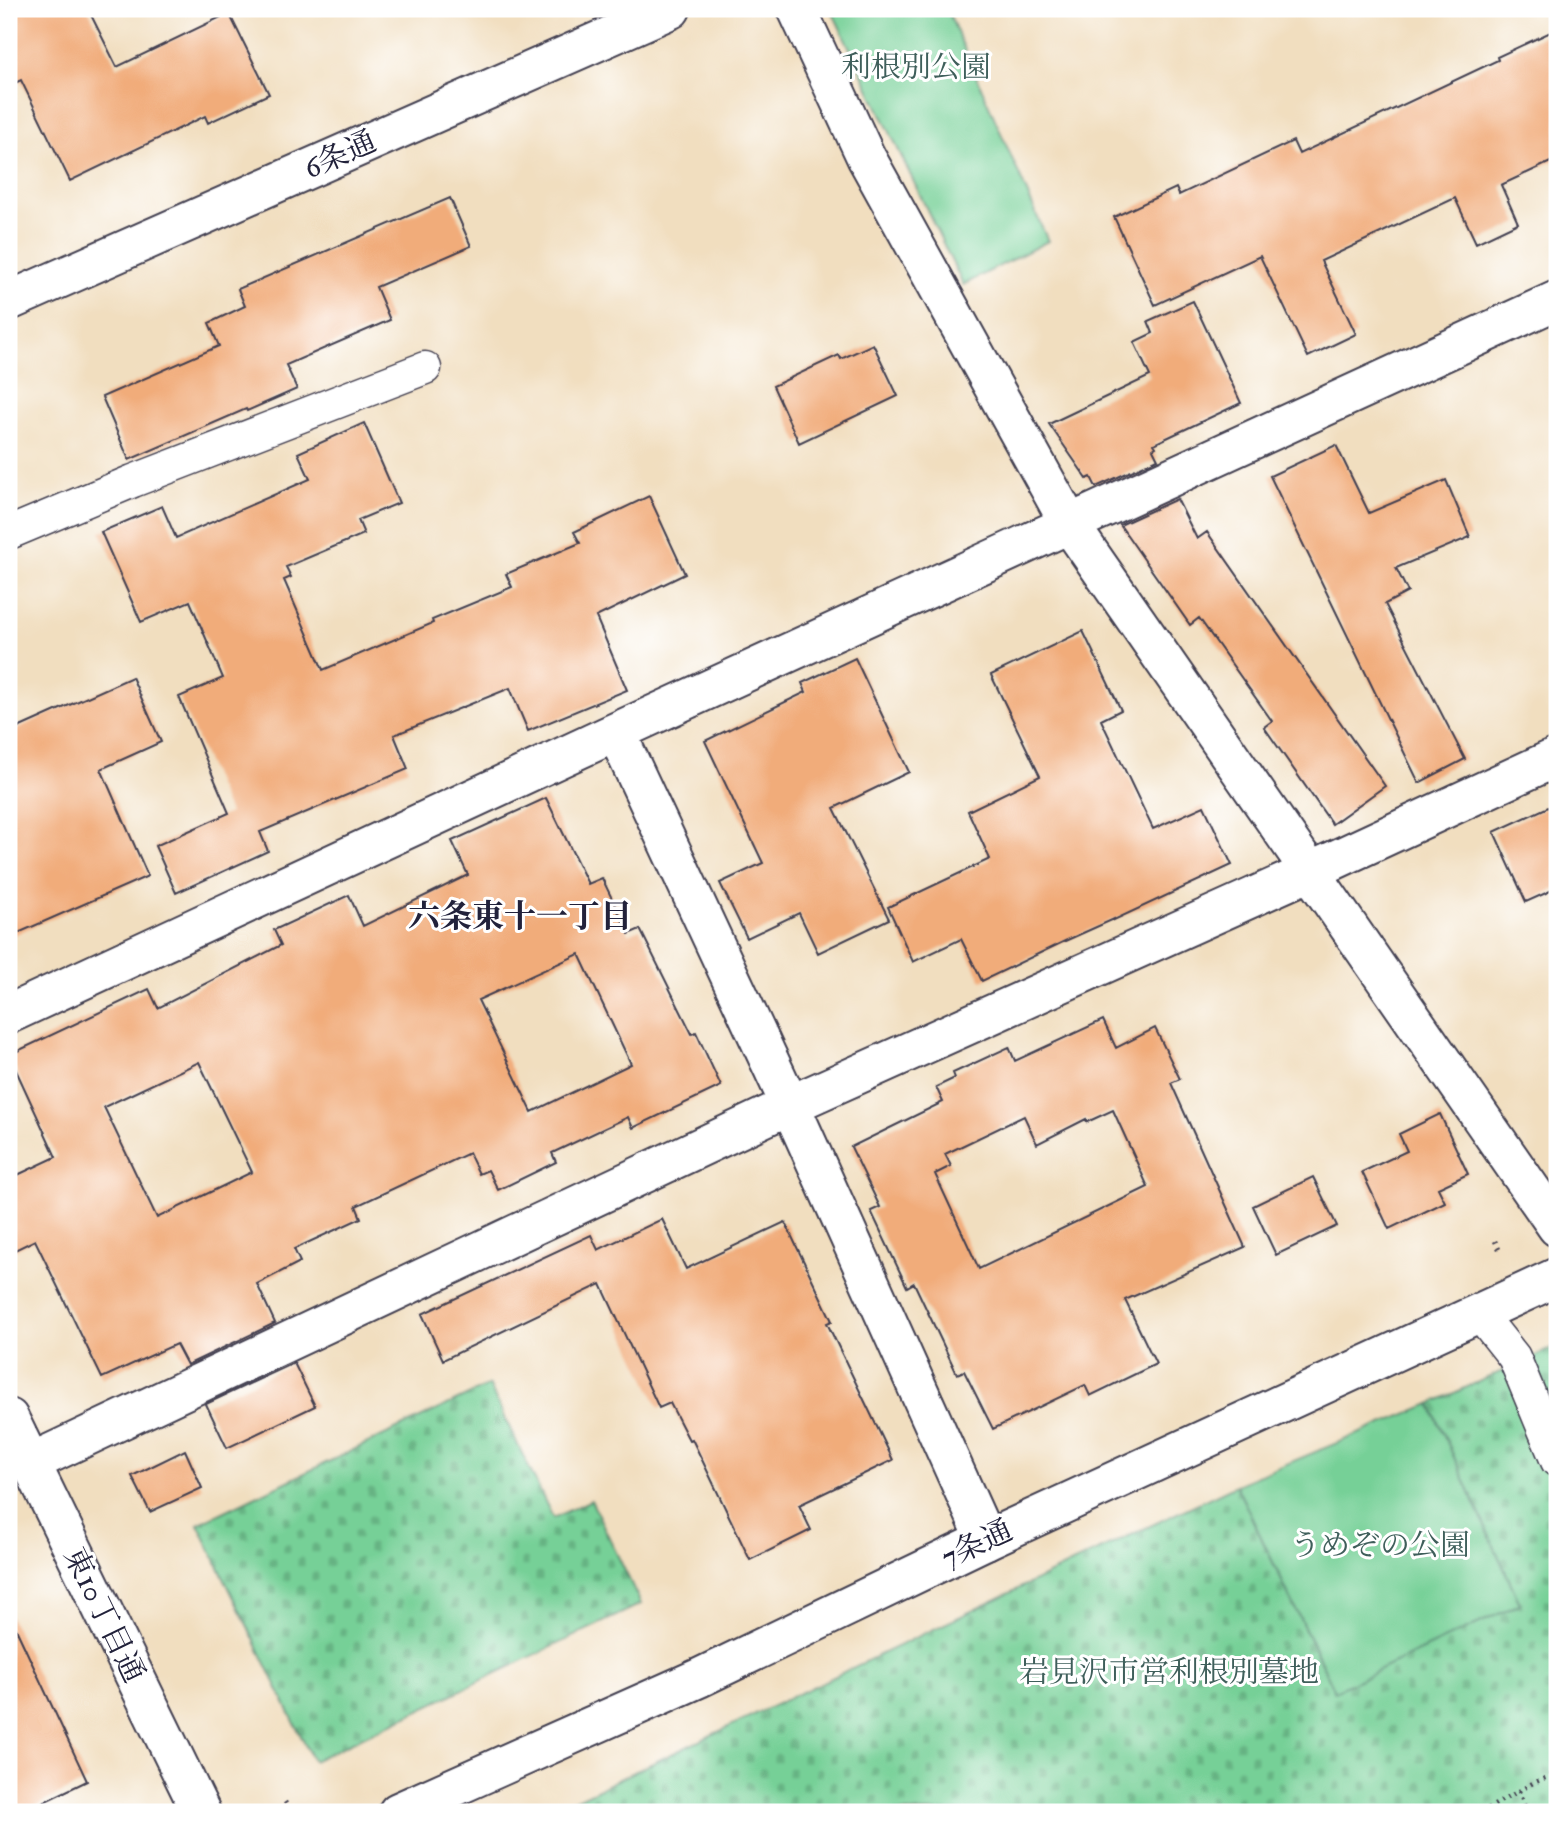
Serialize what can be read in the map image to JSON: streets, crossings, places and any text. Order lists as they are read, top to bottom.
{
  "streets": {
    "street": ["6条通", "7条通", "東10丁目通"]
  },
  "districts": ["六条東十一丁目"],
  "parks": ["利根別公園", "うめぞの公園", "岩見沢市営利根別墓地"]
}
